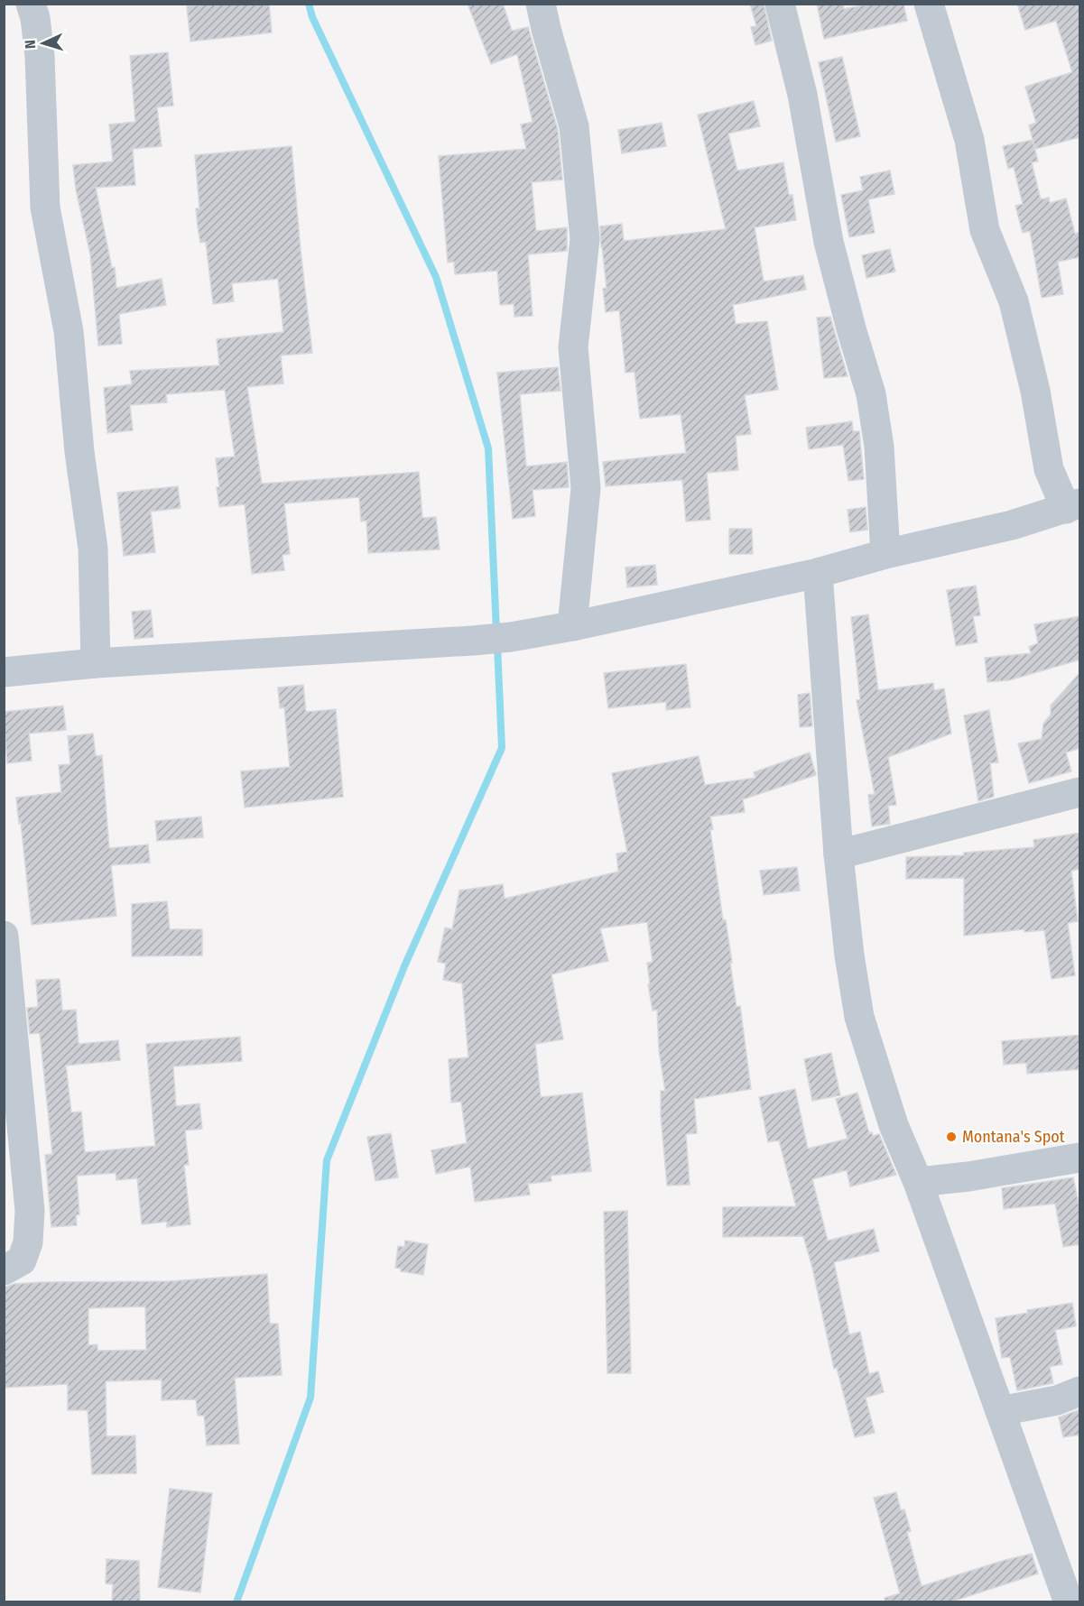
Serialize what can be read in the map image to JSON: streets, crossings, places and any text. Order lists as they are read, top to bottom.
{
  "places": ["Montana's Spot"],
  "north": "left"
}
